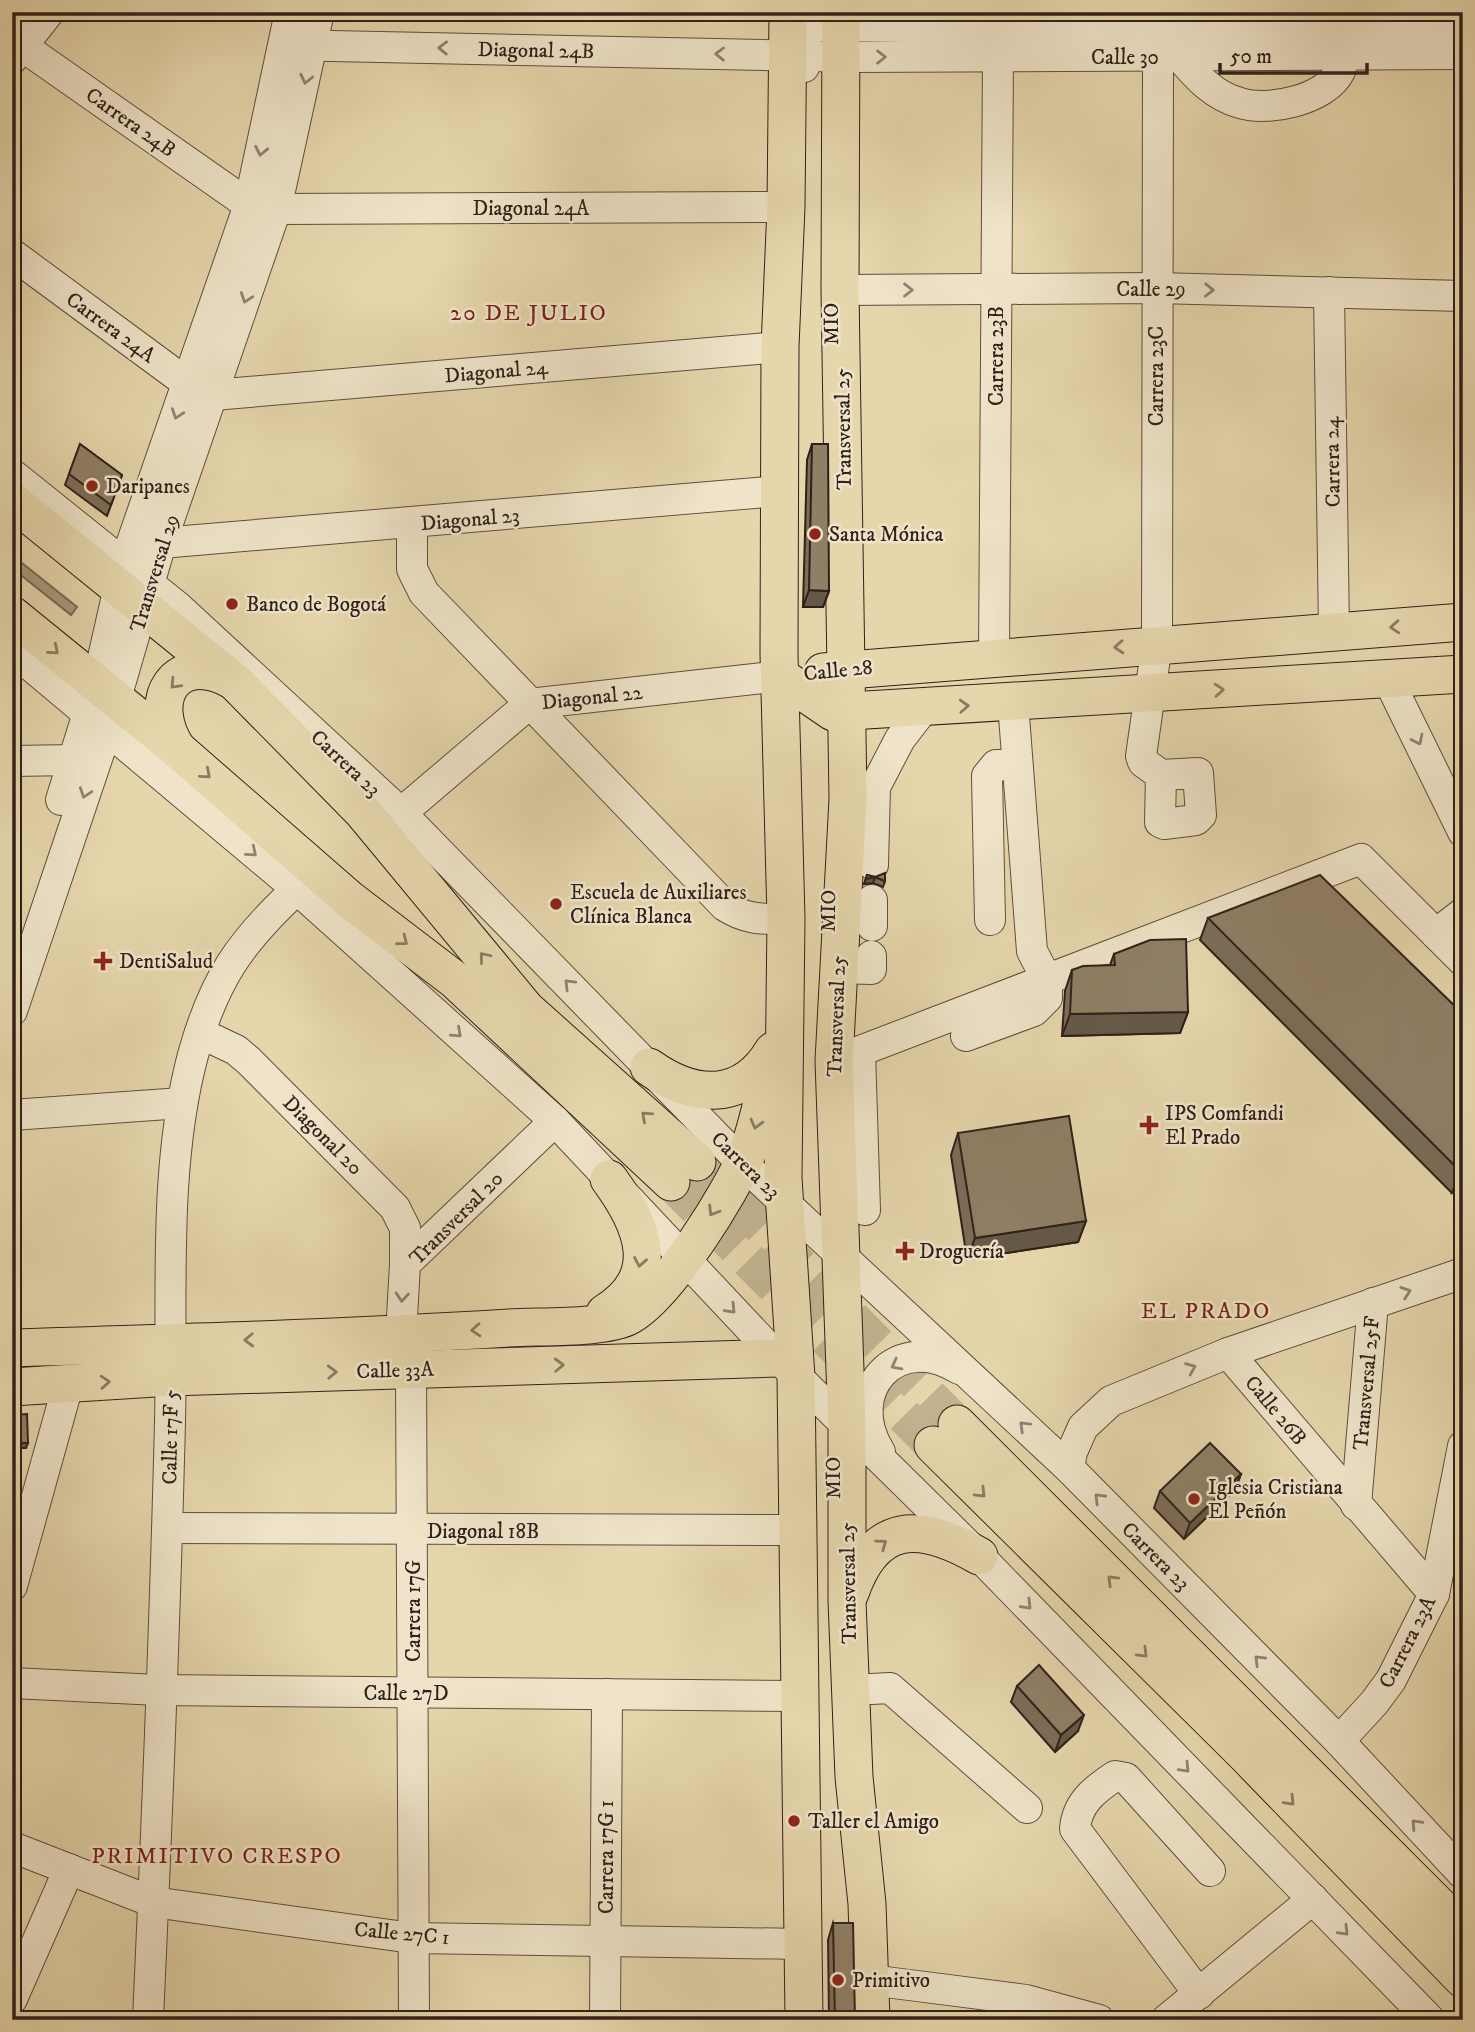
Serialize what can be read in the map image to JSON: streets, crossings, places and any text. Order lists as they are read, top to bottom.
{
  "streets": {
    "main road": [
      "Transversal 25",
      "Calle 28",
      "Carrera 23",
      "Calle 33A"
    ],
    "street": [
      "Diagonal 24B",
      "Calle 30",
      "Carrera 24B",
      "Diagonal 24A",
      "Calle 29",
      "MIO",
      "Carrera 24A",
      "Carrera 23B",
      "Diagonal 24",
      "Carrera 23C",
      "Carrera 24",
      "Diagonal 23",
      "Transversal 29",
      "Diagonal 22",
      "Diagonal 20",
      "Transversal 20",
      "Transversal 25F",
      "Calle 26B",
      "Calle 17F 5",
      "Diagonal 18B",
      "Carrera 17G",
      "Carrera 23A",
      "Calle 27D",
      "Carrera 17G 1",
      "Calle 27C 1"
    ]
  },
  "crossings": [
    ["Diagonal 24B", "Calle 30"],
    ["Diagonal 24B", "MIO"],
    ["Diagonal 24B", "Transversal 25"],
    ["Diagonal 24B", "Transversal 29"],
    ["Calle 30", "MIO"],
    ["Calle 30", "Carrera 23B"],
    ["Calle 30", "Carrera 23C"],
    ["Calle 30", "Transversal 25"],
    ["Carrera 24B", "Diagonal 24A"],
    ["Carrera 24B", "Transversal 29"],
    ["Diagonal 24A", "Transversal 29"],
    ["Calle 29", "Carrera 23B"],
    ["Calle 29", "Carrera 23C"],
    ["Calle 29", "Transversal 25"],
    ["Calle 29", "Carrera 24"],
    ["MIO", "Transversal 25"],
    ["MIO", "Calle 28"],
    ["MIO", "Diagonal 22"],
    ["MIO", "Carrera 23"],
    ["MIO", "Calle 33A"],
    ["Carrera 24A", "Diagonal 24"],
    ["Carrera 24A", "Transversal 29"],
    ["Carrera 23B", "Calle 28"],
    ["Diagonal 24", "Transversal 29"],
    ["Carrera 23C", "Calle 28"],
    ["Transversal 25", "Calle 28"],
    ["Transversal 25", "Carrera 23"],
    ["Carrera 24", "Calle 28"],
    ["Diagonal 23", "Transversal 29"],
    ["Transversal 29", "Carrera 23"],
    ["Calle 28", "Diagonal 22"],
    ["Diagonal 22", "Carrera 23"],
    ["Carrera 23", "Transversal 20"],
    ["Carrera 23", "Calle 33A"],
    ["Carrera 23", "Calle 26B"],
    ["Carrera 23", "Calle 17F 5"],
    ["Carrera 23", "Carrera 23A"],
    ["Diagonal 20", "Transversal 20"],
    ["Diagonal 20", "Calle 17F 5"],
    ["Transversal 20", "Calle 33A"],
    ["Calle 33A", "Calle 17F 5"],
    ["Calle 33A", "Carrera 17G"],
    ["Transversal 25F", "Calle 26B"],
    ["Calle 26B", "Carrera 23A"],
    ["Calle 17F 5", "Diagonal 18B"],
    ["Calle 17F 5", "Calle 27D"],
    ["Calle 17F 5", "Calle 27C 1"],
    ["Diagonal 18B", "Carrera 17G"],
    ["Carrera 17G", "Calle 27D"],
    ["Carrera 17G", "Calle 27C 1"],
    ["Calle 27D", "Carrera 17G 1"],
    ["Carrera 17G 1", "Calle 27C 1"]
  ],
  "one_way": ["Diagonal 24B", "Calle 29", "Calle 26B"],
  "districts": ["20 DE JULIO", "EL PRADO", "PRIMITIVO CRESPO"],
  "places": {
    "other": [
      "Daripanes",
      "Santa Mónica",
      "Banco de Bogotá",
      "Escuela de Auxiliares Clínica Blanca",
      "Iglesia Cristiana El Peñón",
      "Taller el Amigo",
      "Primitivo"
    ],
    "health": ["DentiSalud", "IPS Comfandi El Prado", "Droguería"]
  },
  "scale_bar": "50 m"
}
